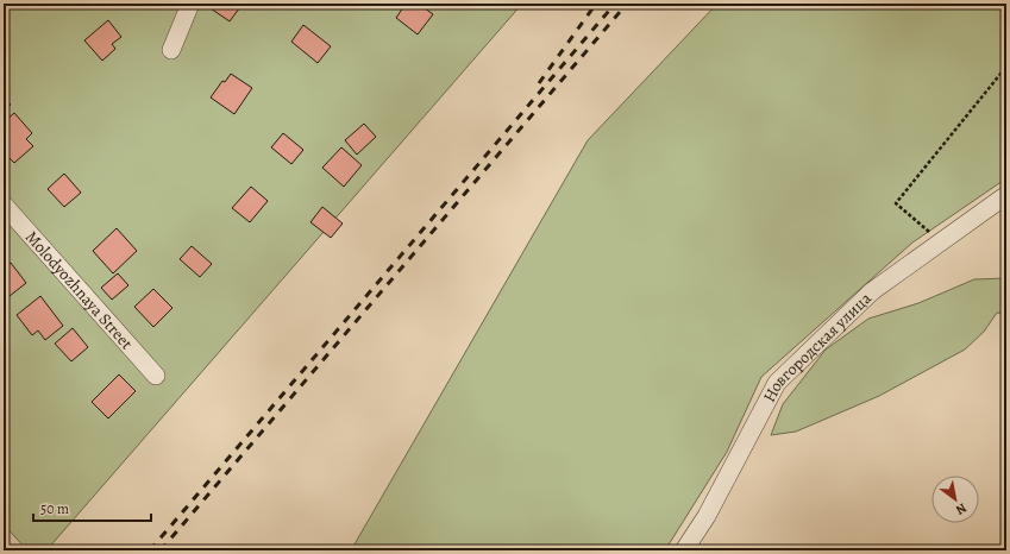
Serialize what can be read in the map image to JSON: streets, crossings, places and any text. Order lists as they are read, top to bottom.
{
  "streets": {
    "street": ["Molodyozhnaya Street", "Новгородская улица"]
  },
  "scale_bar": "50 m",
  "north": "bottom right"
}
